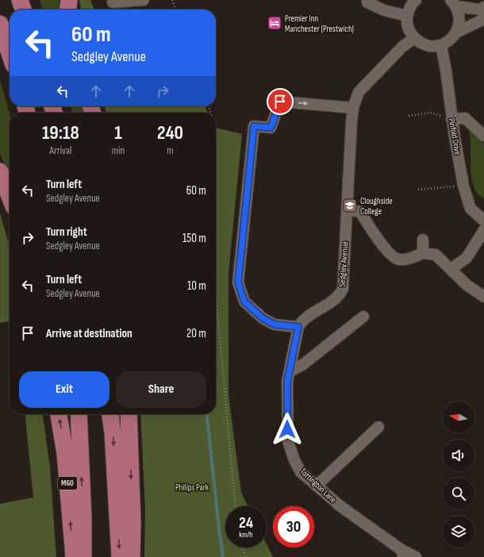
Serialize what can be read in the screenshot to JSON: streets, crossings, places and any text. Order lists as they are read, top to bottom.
{
  "streets": {
    "highway": ["M60"],
    "street": ["Pinfold Drive", "Sedgley Avenue", "Tottington Lane"]
  },
  "crossings": [
    ["Sedgley Avenue", "Tottington Lane"]
  ],
  "parks": ["Philips Park"],
  "places": {
    "hotel": ["Premier Inn Manchester (Prestwich)"],
    "school or university": ["Cloughside College"]
  },
  "north": "left",
  "page": {
    "turn": ["60 m", "Sedgley Avenue"],
    "eta": [
      "19:18",
      "Arrival",
      "1",
      "min",
      "240",
      "m"
    ],
    "list": [
      {
        "name": "Turn left",
        "note": "Sedgley Avenue",
        "value": "60 m"
      },
      {
        "name": "Turn right",
        "note": "Sedgley Avenue",
        "value": "150 m"
      },
      {
        "name": "Turn left",
        "note": "Sedgley Avenue",
        "value": "10 m"
      },
      {
        "name": "Arrive at destination",
        "value": "20 m"
      }
    ],
    "buttons": ["Exit", "Share"],
    "speed": "24 km/h",
    "limit": "30"
  }
}
